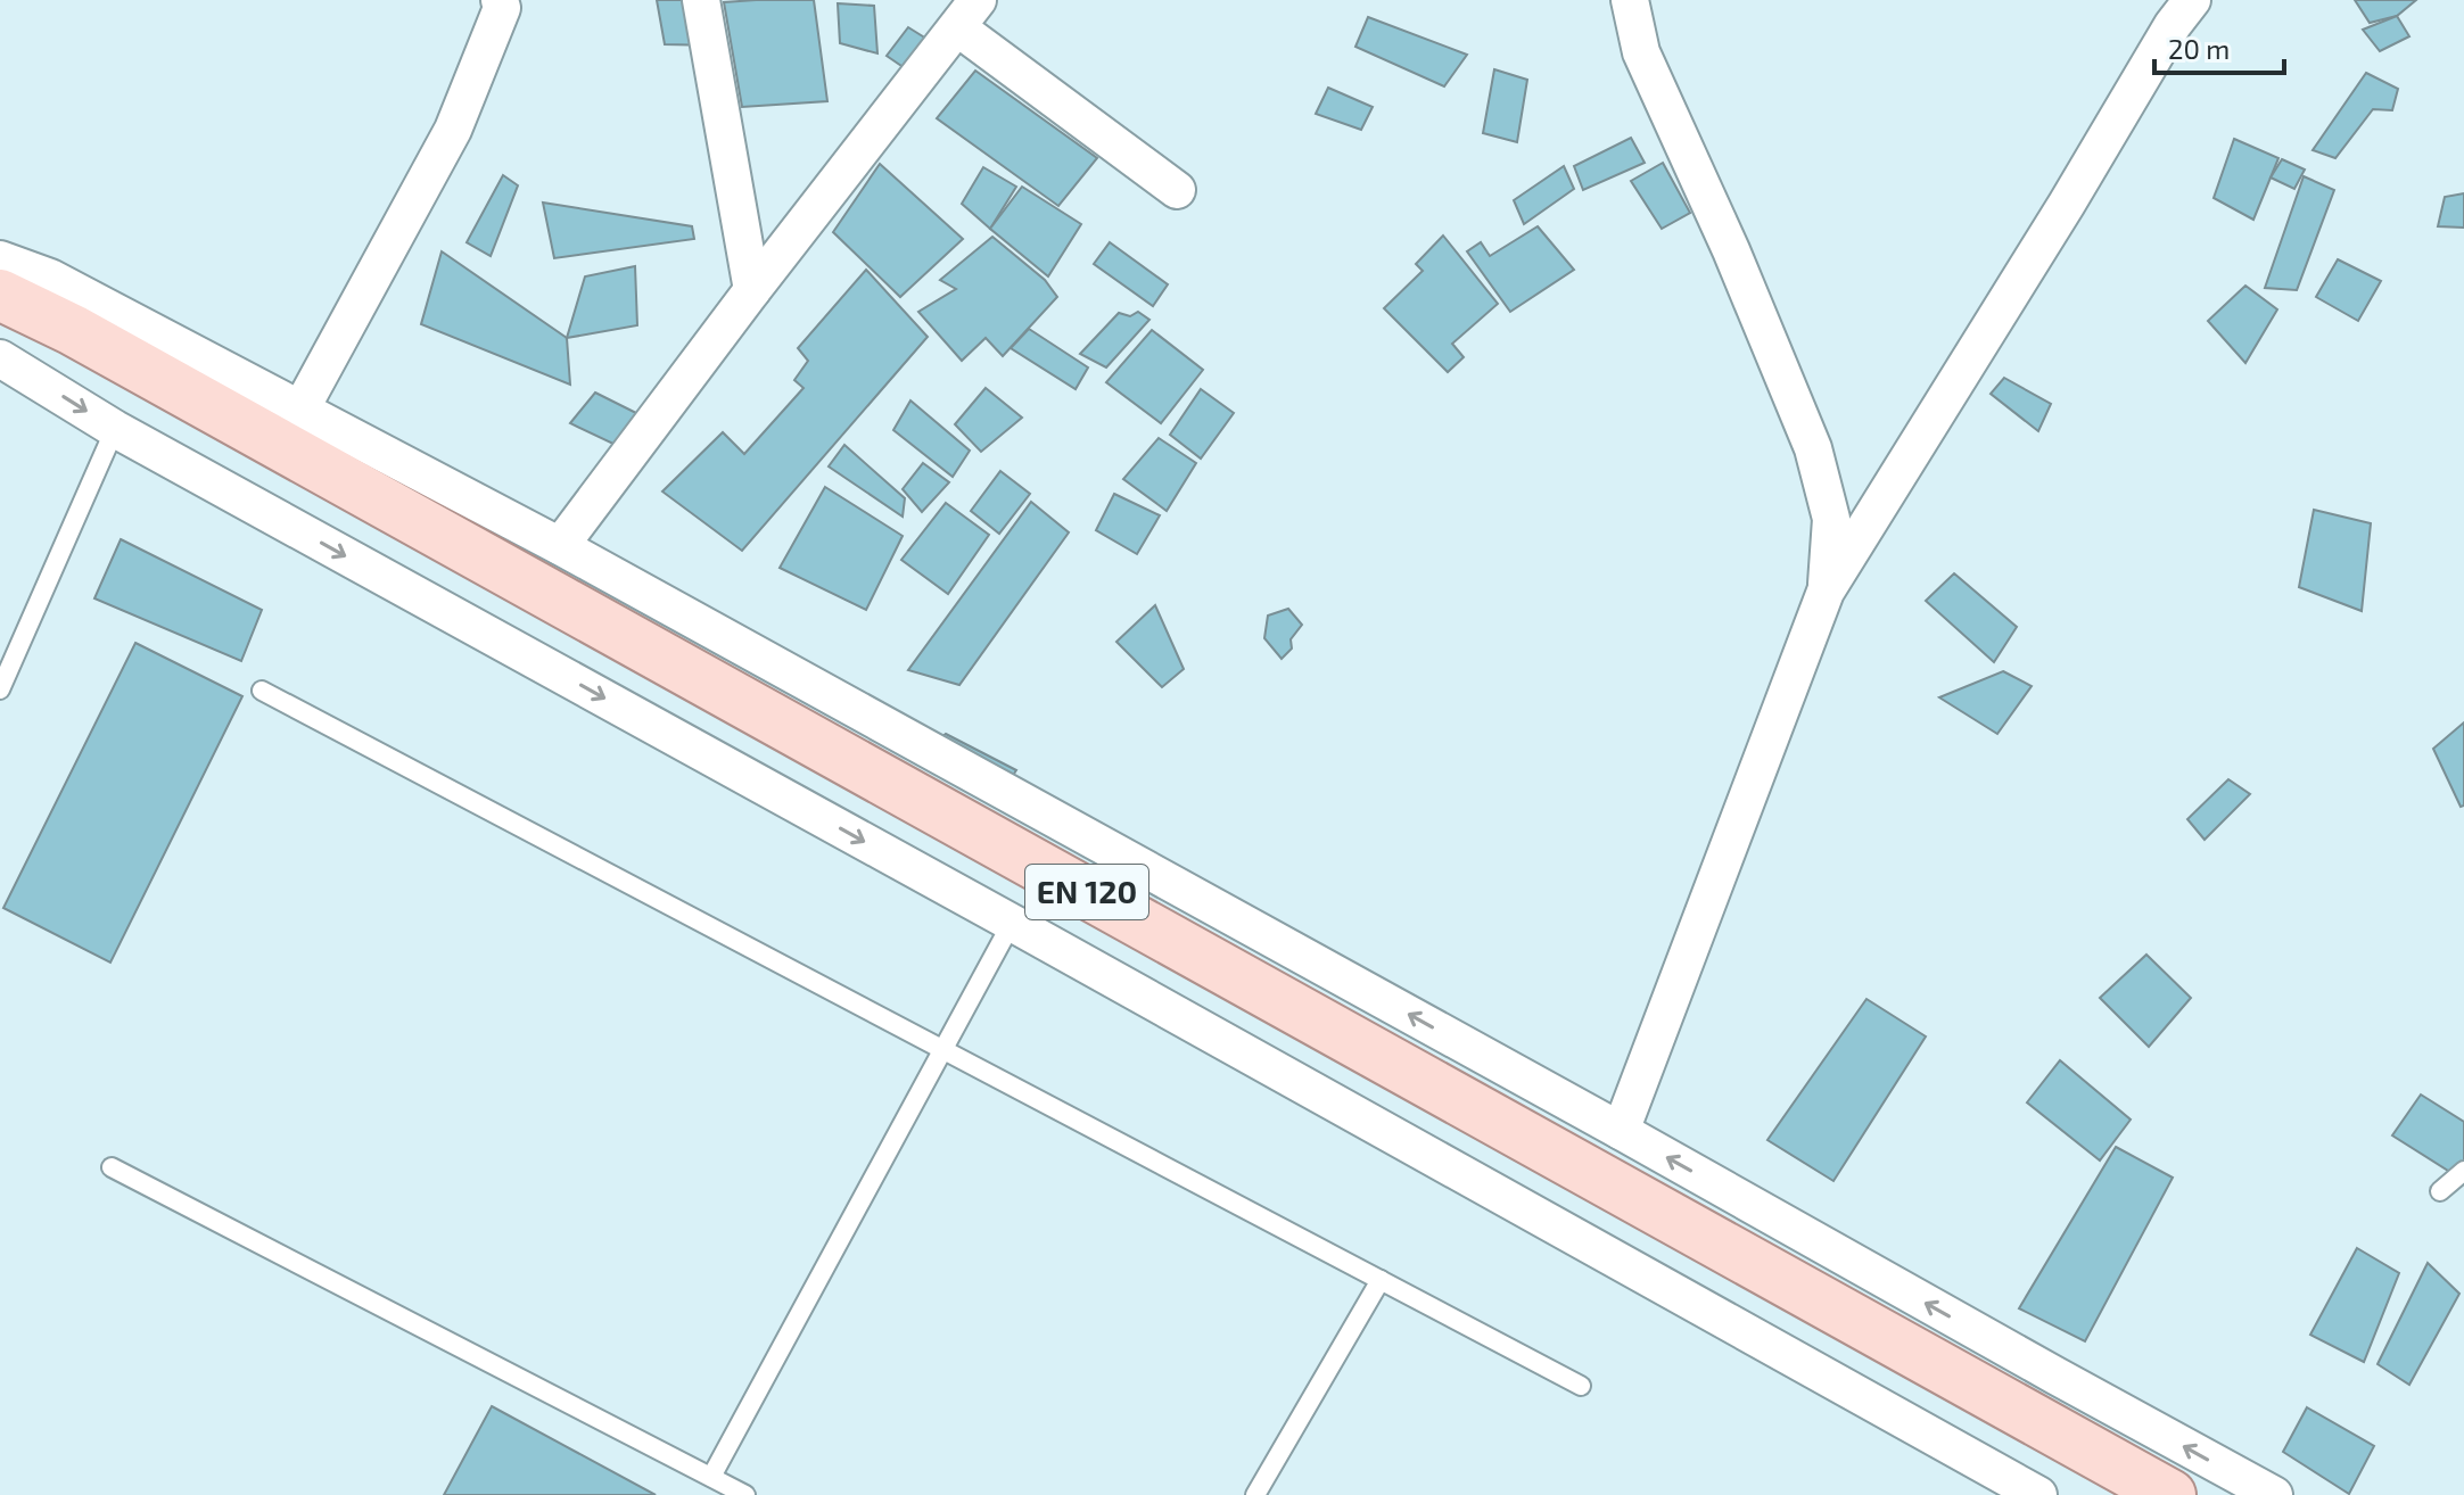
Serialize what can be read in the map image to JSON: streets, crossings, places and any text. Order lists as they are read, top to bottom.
{
  "streets": {
    "main road": ["EN 120"]
  },
  "scale_bar": "20 m"
}
